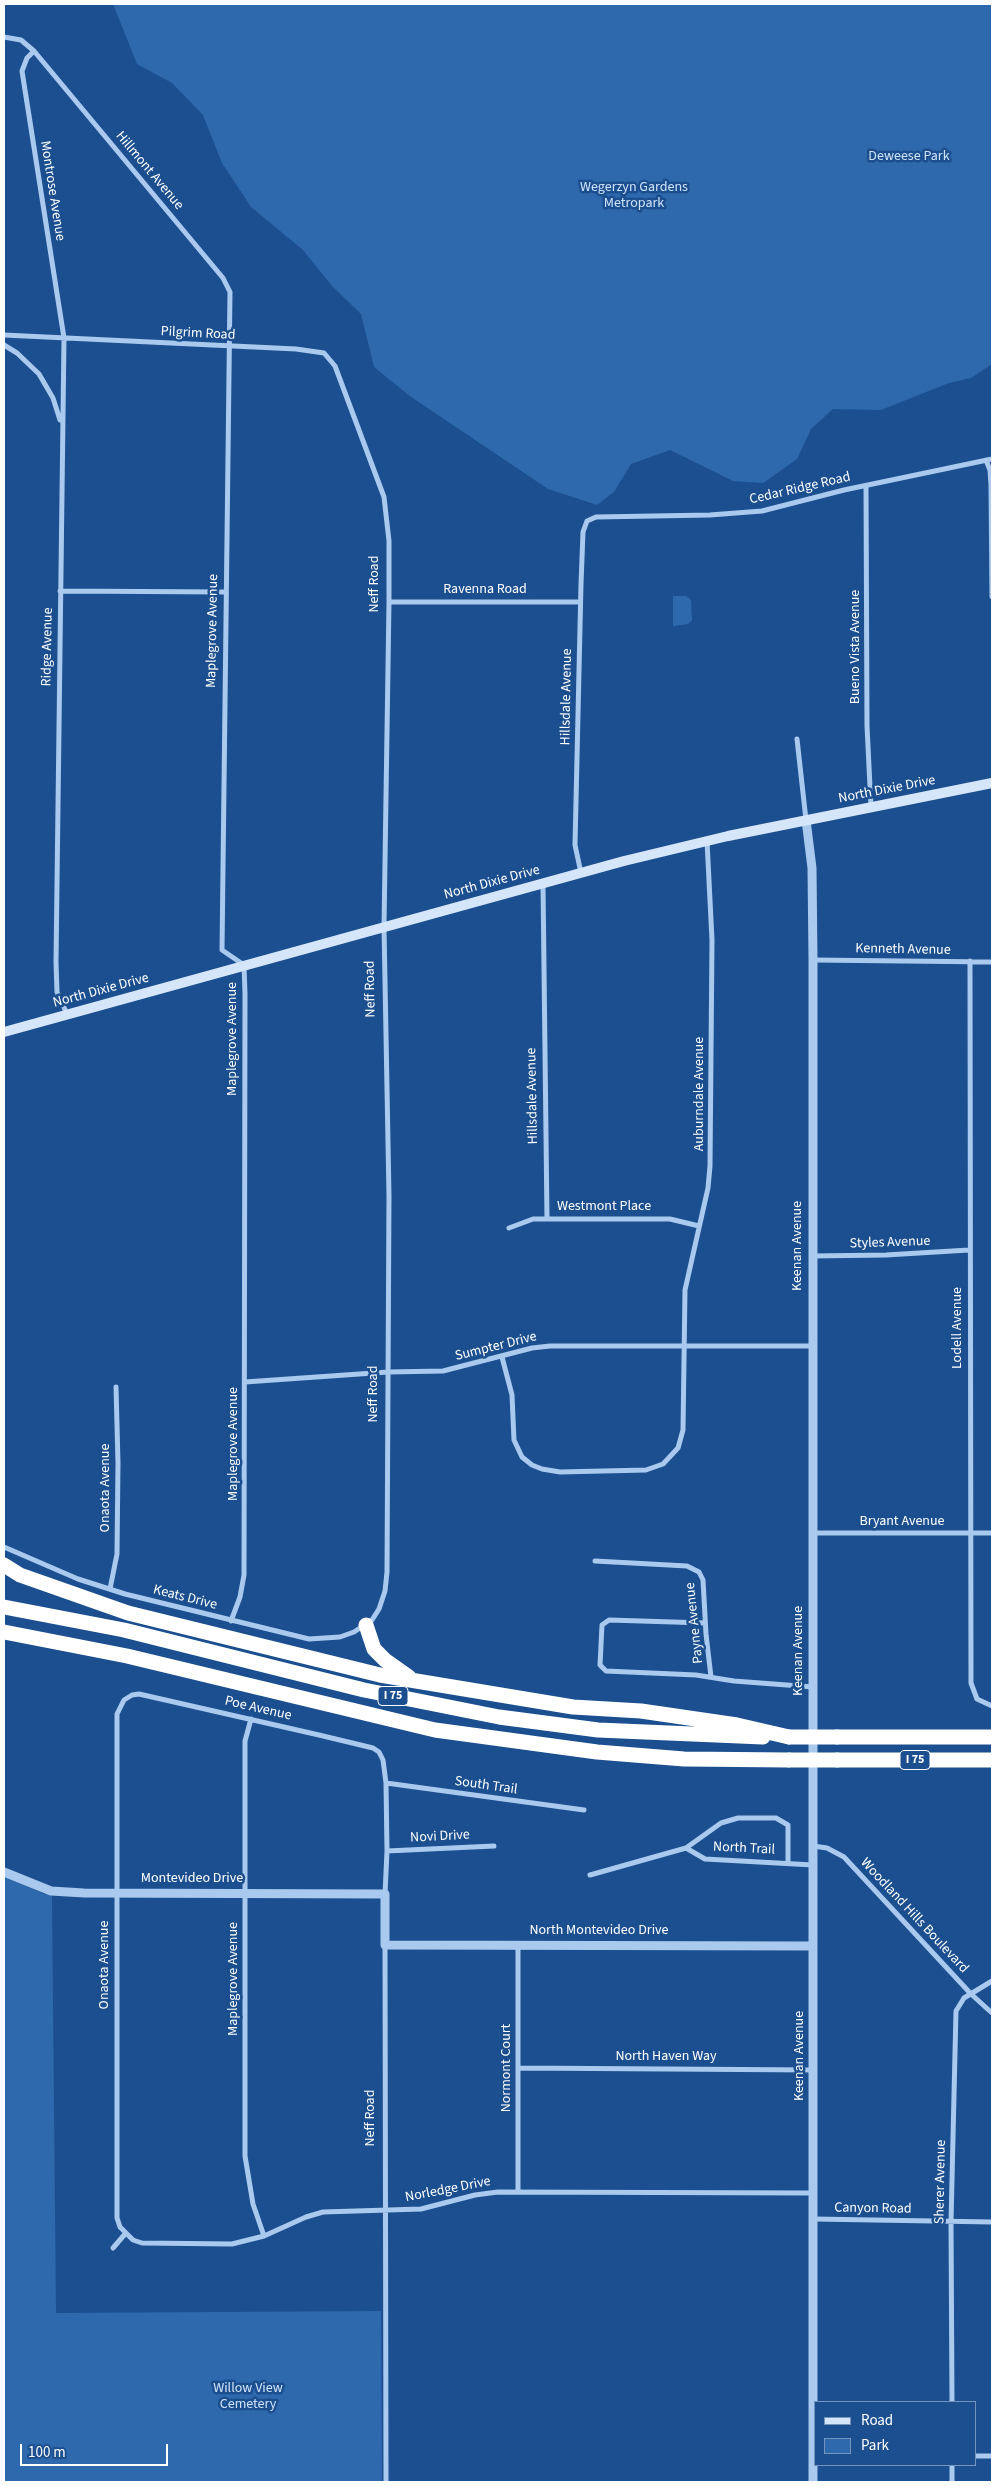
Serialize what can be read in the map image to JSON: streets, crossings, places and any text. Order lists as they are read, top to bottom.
{
  "streets": {
    "highway": ["I 75"],
    "main road": ["North Dixie Drive"],
    "street": [
      "Hillmont Avenue",
      "Montrose Avenue",
      "Pilgrim Road",
      "Cedar Ridge Road",
      "Neff Road",
      "Ravenna Road",
      "Maplegrove Avenue",
      "Ridge Avenue",
      "Bueno Vista Avenue",
      "Hillsdale Avenue",
      "Kenneth Avenue",
      "Auburndale Avenue",
      "Westmont Place",
      "Styles Avenue",
      "Keenan Avenue",
      "Lodell Avenue",
      "Sumpter Drive",
      "Onaota Avenue",
      "Bryant Avenue",
      "Keats Drive",
      "Payne Avenue",
      "Poe Avenue",
      "South Trail",
      "Novi Drive",
      "North Trail",
      "Montevideo Drive",
      "Woodland Hills Boulevard",
      "North Montevideo Drive",
      "North Haven Way",
      "Normont Court",
      "Sherer Avenue",
      "Norledge Drive",
      "Canyon Road"
    ]
  },
  "crossings": [
    ["Hillmont Avenue", "Montrose Avenue"],
    ["Hillmont Avenue", "Pilgrim Road"],
    ["Hillmont Avenue", "Maplegrove Avenue"],
    ["Montrose Avenue", "Pilgrim Road"],
    ["Montrose Avenue", "Ridge Avenue"],
    ["Pilgrim Road", "Neff Road"],
    ["Pilgrim Road", "Maplegrove Avenue"],
    ["Pilgrim Road", "Ridge Avenue"],
    ["Cedar Ridge Road", "Bueno Vista Avenue"],
    ["Cedar Ridge Road", "Hillsdale Avenue"],
    ["Neff Road", "Ravenna Road"],
    ["Neff Road", "North Dixie Drive"],
    ["Neff Road", "Sumpter Drive"],
    ["Neff Road", "Keats Drive"],
    ["Neff Road", "Poe Avenue"],
    ["Neff Road", "South Trail"],
    ["Neff Road", "Novi Drive"],
    ["Neff Road", "Montevideo Drive"],
    ["Neff Road", "North Montevideo Drive"],
    ["Neff Road", "Norledge Drive"],
    ["Ravenna Road", "Hillsdale Avenue"],
    ["Maplegrove Avenue", "North Dixie Drive"],
    ["Maplegrove Avenue", "Sumpter Drive"],
    ["Maplegrove Avenue", "Keats Drive"],
    ["Maplegrove Avenue", "Poe Avenue"],
    ["Maplegrove Avenue", "Montevideo Drive"],
    ["Maplegrove Avenue", "Norledge Drive"],
    ["Ridge Avenue", "North Dixie Drive"],
    ["Bueno Vista Avenue", "North Dixie Drive"],
    ["Hillsdale Avenue", "North Dixie Drive"],
    ["Hillsdale Avenue", "Westmont Place"],
    ["North Dixie Drive", "Auburndale Avenue"],
    ["North Dixie Drive", "Keenan Avenue"],
    ["Kenneth Avenue", "Keenan Avenue"],
    ["Kenneth Avenue", "Lodell Avenue"],
    ["Auburndale Avenue", "Westmont Place"],
    ["Auburndale Avenue", "Sumpter Drive"],
    ["Styles Avenue", "Keenan Avenue"],
    ["Styles Avenue", "Lodell Avenue"],
    ["Keenan Avenue", "Sumpter Drive"],
    ["Keenan Avenue", "Bryant Avenue"],
    ["Keenan Avenue", "Payne Avenue"],
    ["Keenan Avenue", "North Trail"],
    ["Keenan Avenue", "Woodland Hills Boulevard"],
    ["Keenan Avenue", "North Montevideo Drive"],
    ["Keenan Avenue", "North Haven Way"],
    ["Keenan Avenue", "Norledge Drive"],
    ["Keenan Avenue", "Canyon Road"],
    ["Lodell Avenue", "Bryant Avenue"],
    ["Onaota Avenue", "Keats Drive"],
    ["Onaota Avenue", "Poe Avenue"],
    ["Onaota Avenue", "Montevideo Drive"],
    ["Onaota Avenue", "Norledge Drive"],
    ["Woodland Hills Boulevard", "Sherer Avenue"],
    ["North Montevideo Drive", "Normont Court"],
    ["North Haven Way", "Normont Court"],
    ["Normont Court", "Norledge Drive"],
    ["Sherer Avenue", "Canyon Road"]
  ],
  "parks": ["Deweese Park", "Wegerzyn Gardens Metropark", "Willow View Cemetery"],
  "legend": ["Road", "Park"],
  "scale_bar": "100 m"
}
